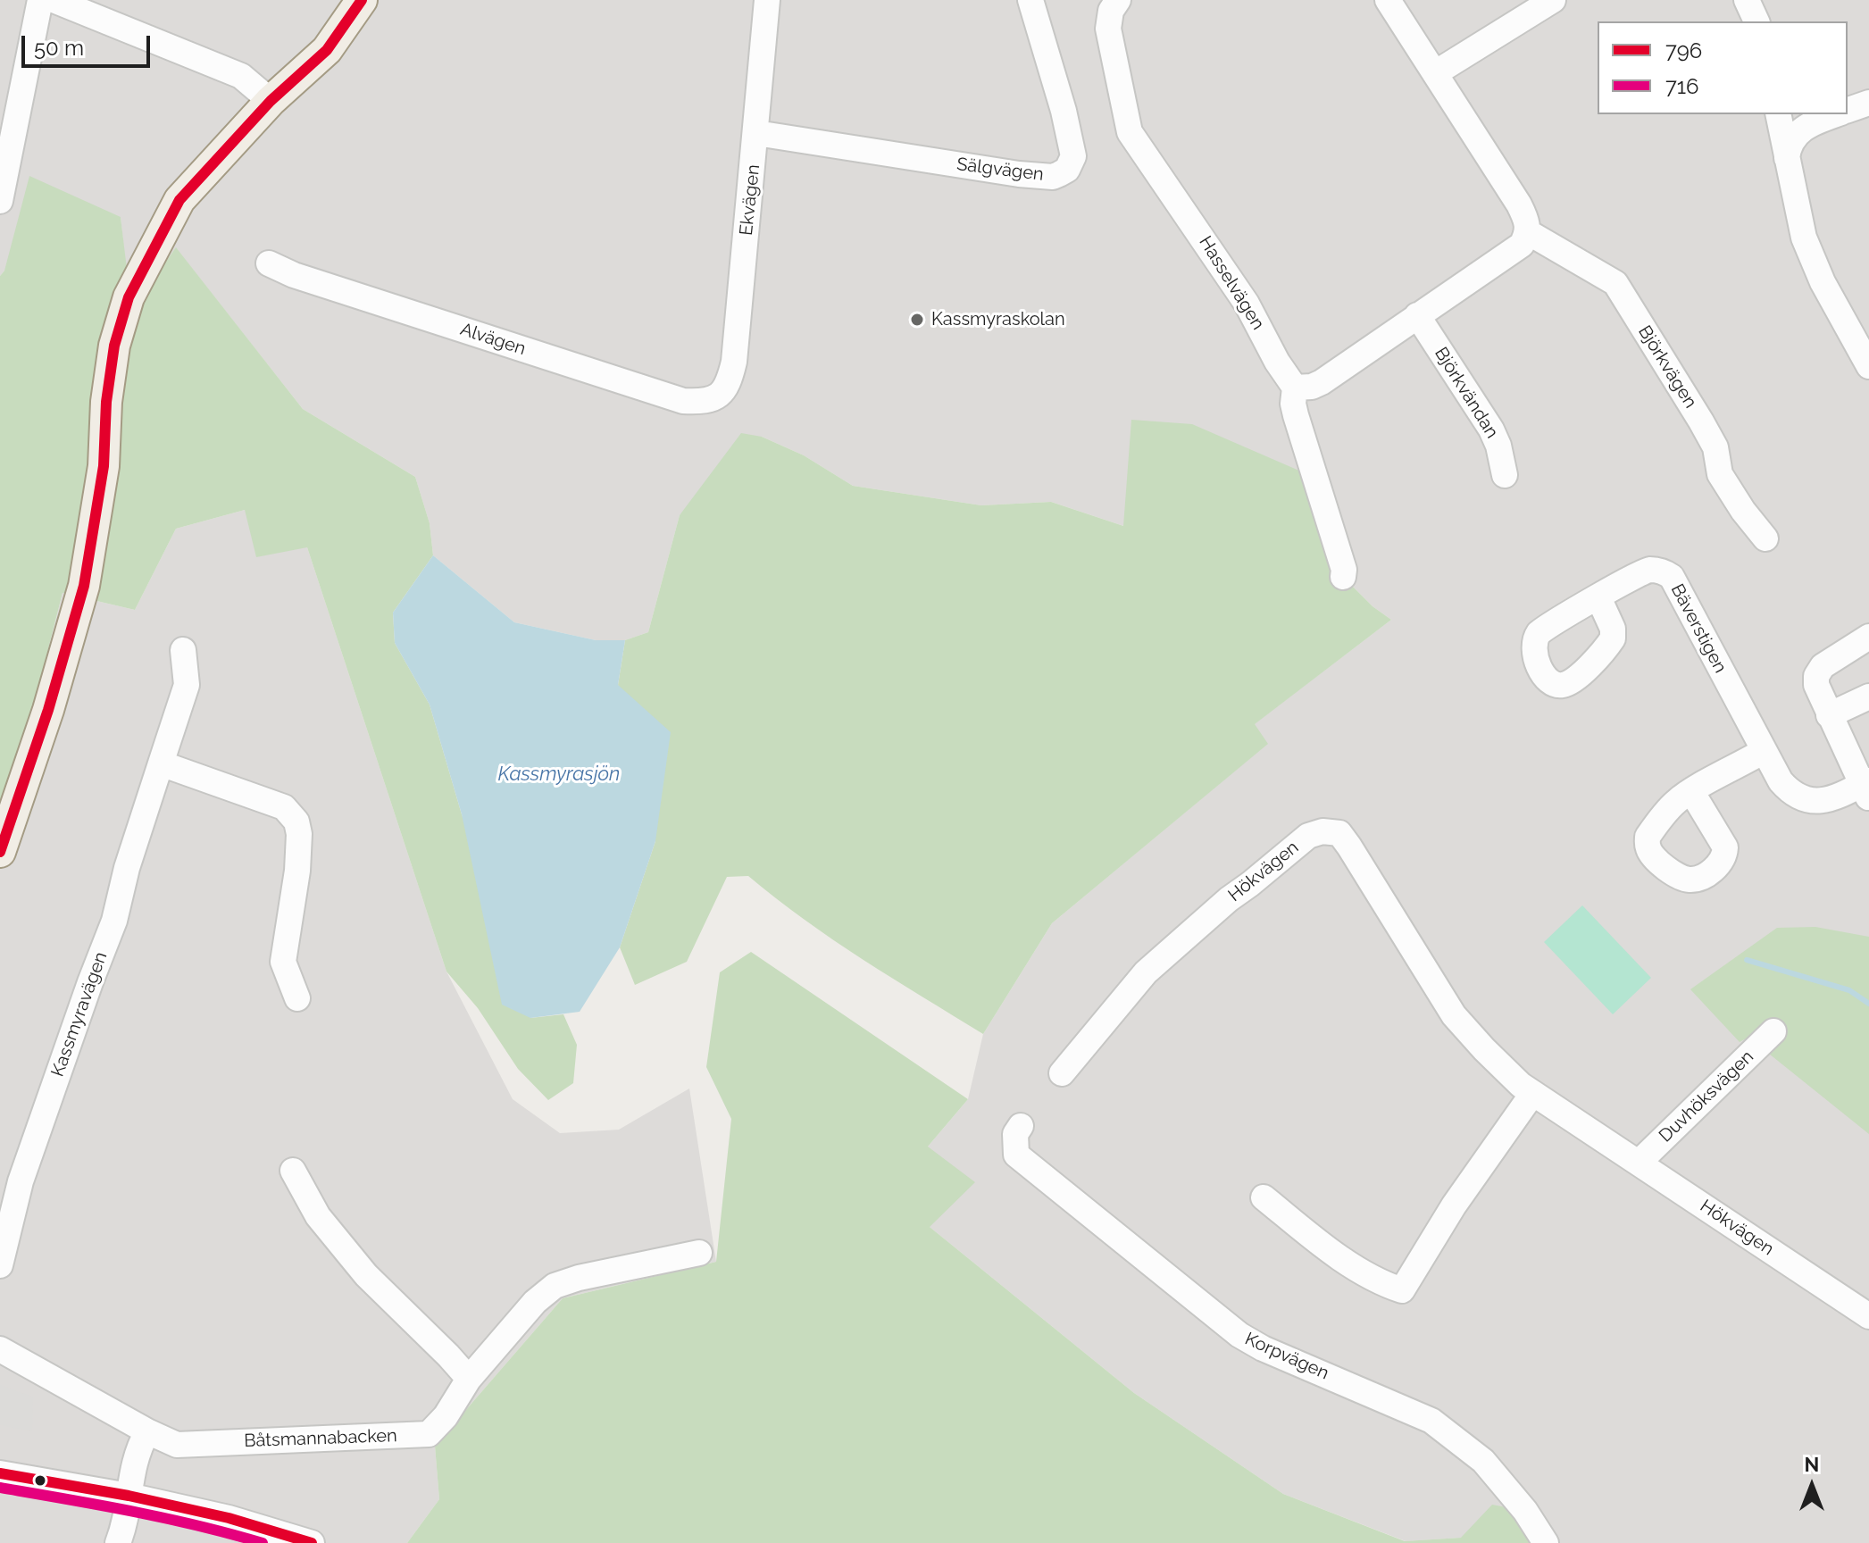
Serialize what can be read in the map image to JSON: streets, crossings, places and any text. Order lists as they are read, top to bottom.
{
  "streets": {
    "street": [
      "Sälgvägen",
      "Ekvägen",
      "Hasselvägen",
      "Alvägen",
      "Björkvägen",
      "Björkvändan",
      "Bäverstigen",
      "Hökvägen",
      "Kassmyravägen",
      "Duvhöksvägen",
      "Korpvägen",
      "Båtsmannabacken"
    ]
  },
  "crossings": [
    ["Sälgvägen", "Ekvägen"],
    ["Ekvägen", "Alvägen"],
    ["Hökvägen", "Duvhöksvägen"]
  ],
  "water": ["Kassmyrasjön"],
  "places": ["Kassmyraskolan"],
  "lines": ["transit line 796", "transit line 716"],
  "legend": ["796", "716"],
  "scale_bar": "50 m",
  "north": "top"
}
